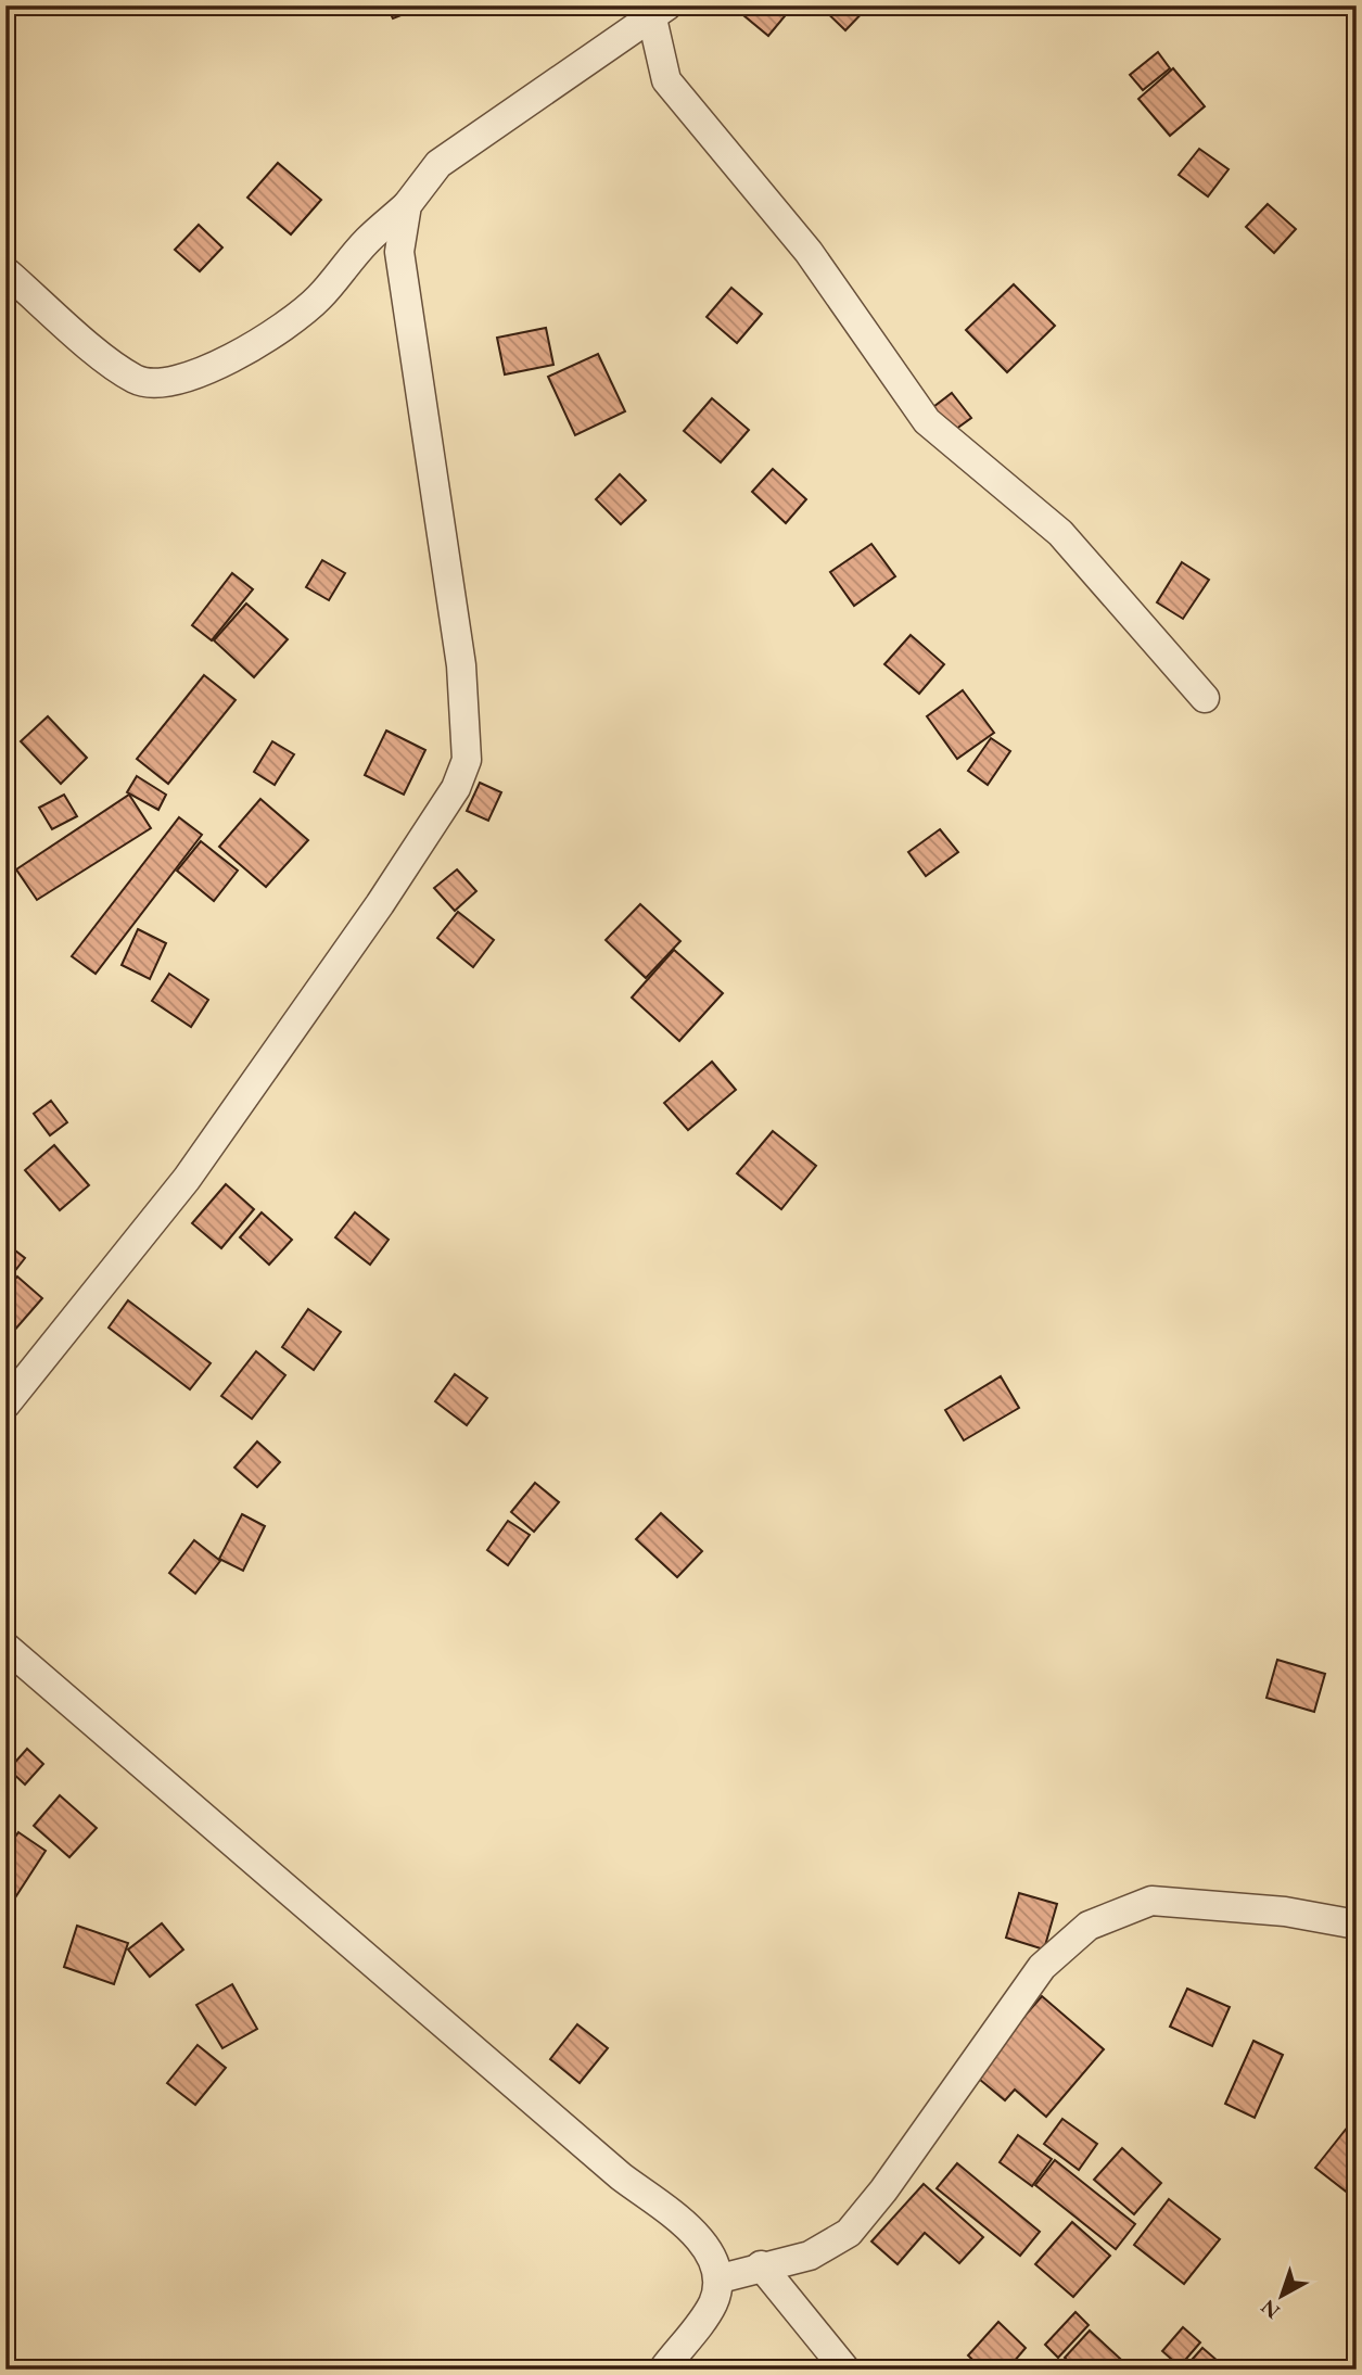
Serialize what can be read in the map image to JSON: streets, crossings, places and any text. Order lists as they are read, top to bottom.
{
  "north": "bottom left"
}
